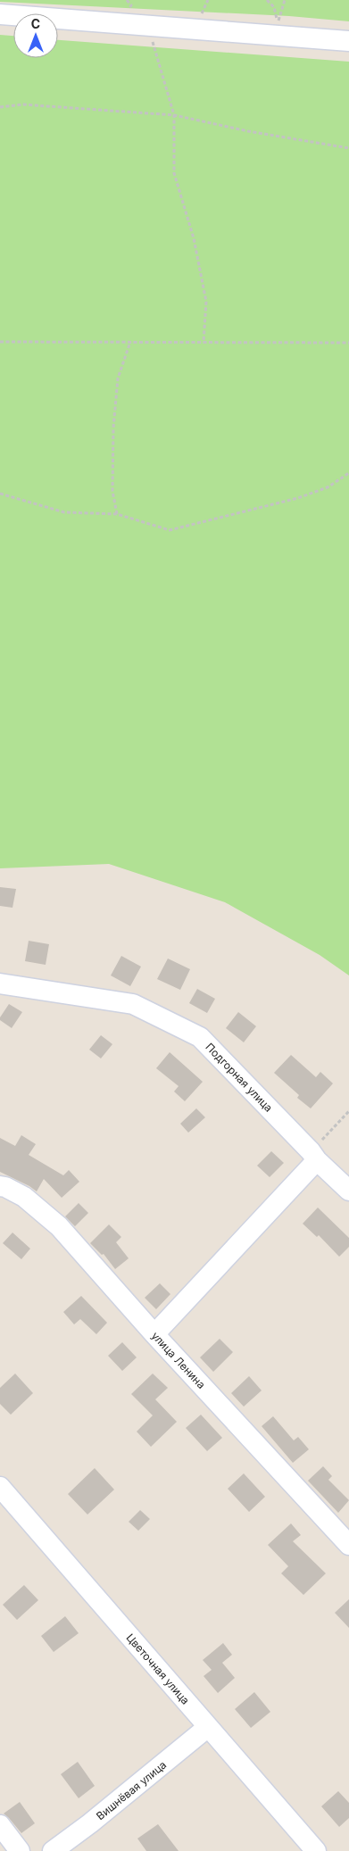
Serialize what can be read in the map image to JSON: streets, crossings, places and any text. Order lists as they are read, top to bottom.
{
  "streets": {
    "street": [
      "Подгорная улица",
      "улица Ленина",
      "Цветочная улица",
      "Вишнёвая улица"
    ]
  },
  "crossings": [
    ["Цветочная улица", "Вишнёвая улица"]
  ],
  "north": "top"
}
